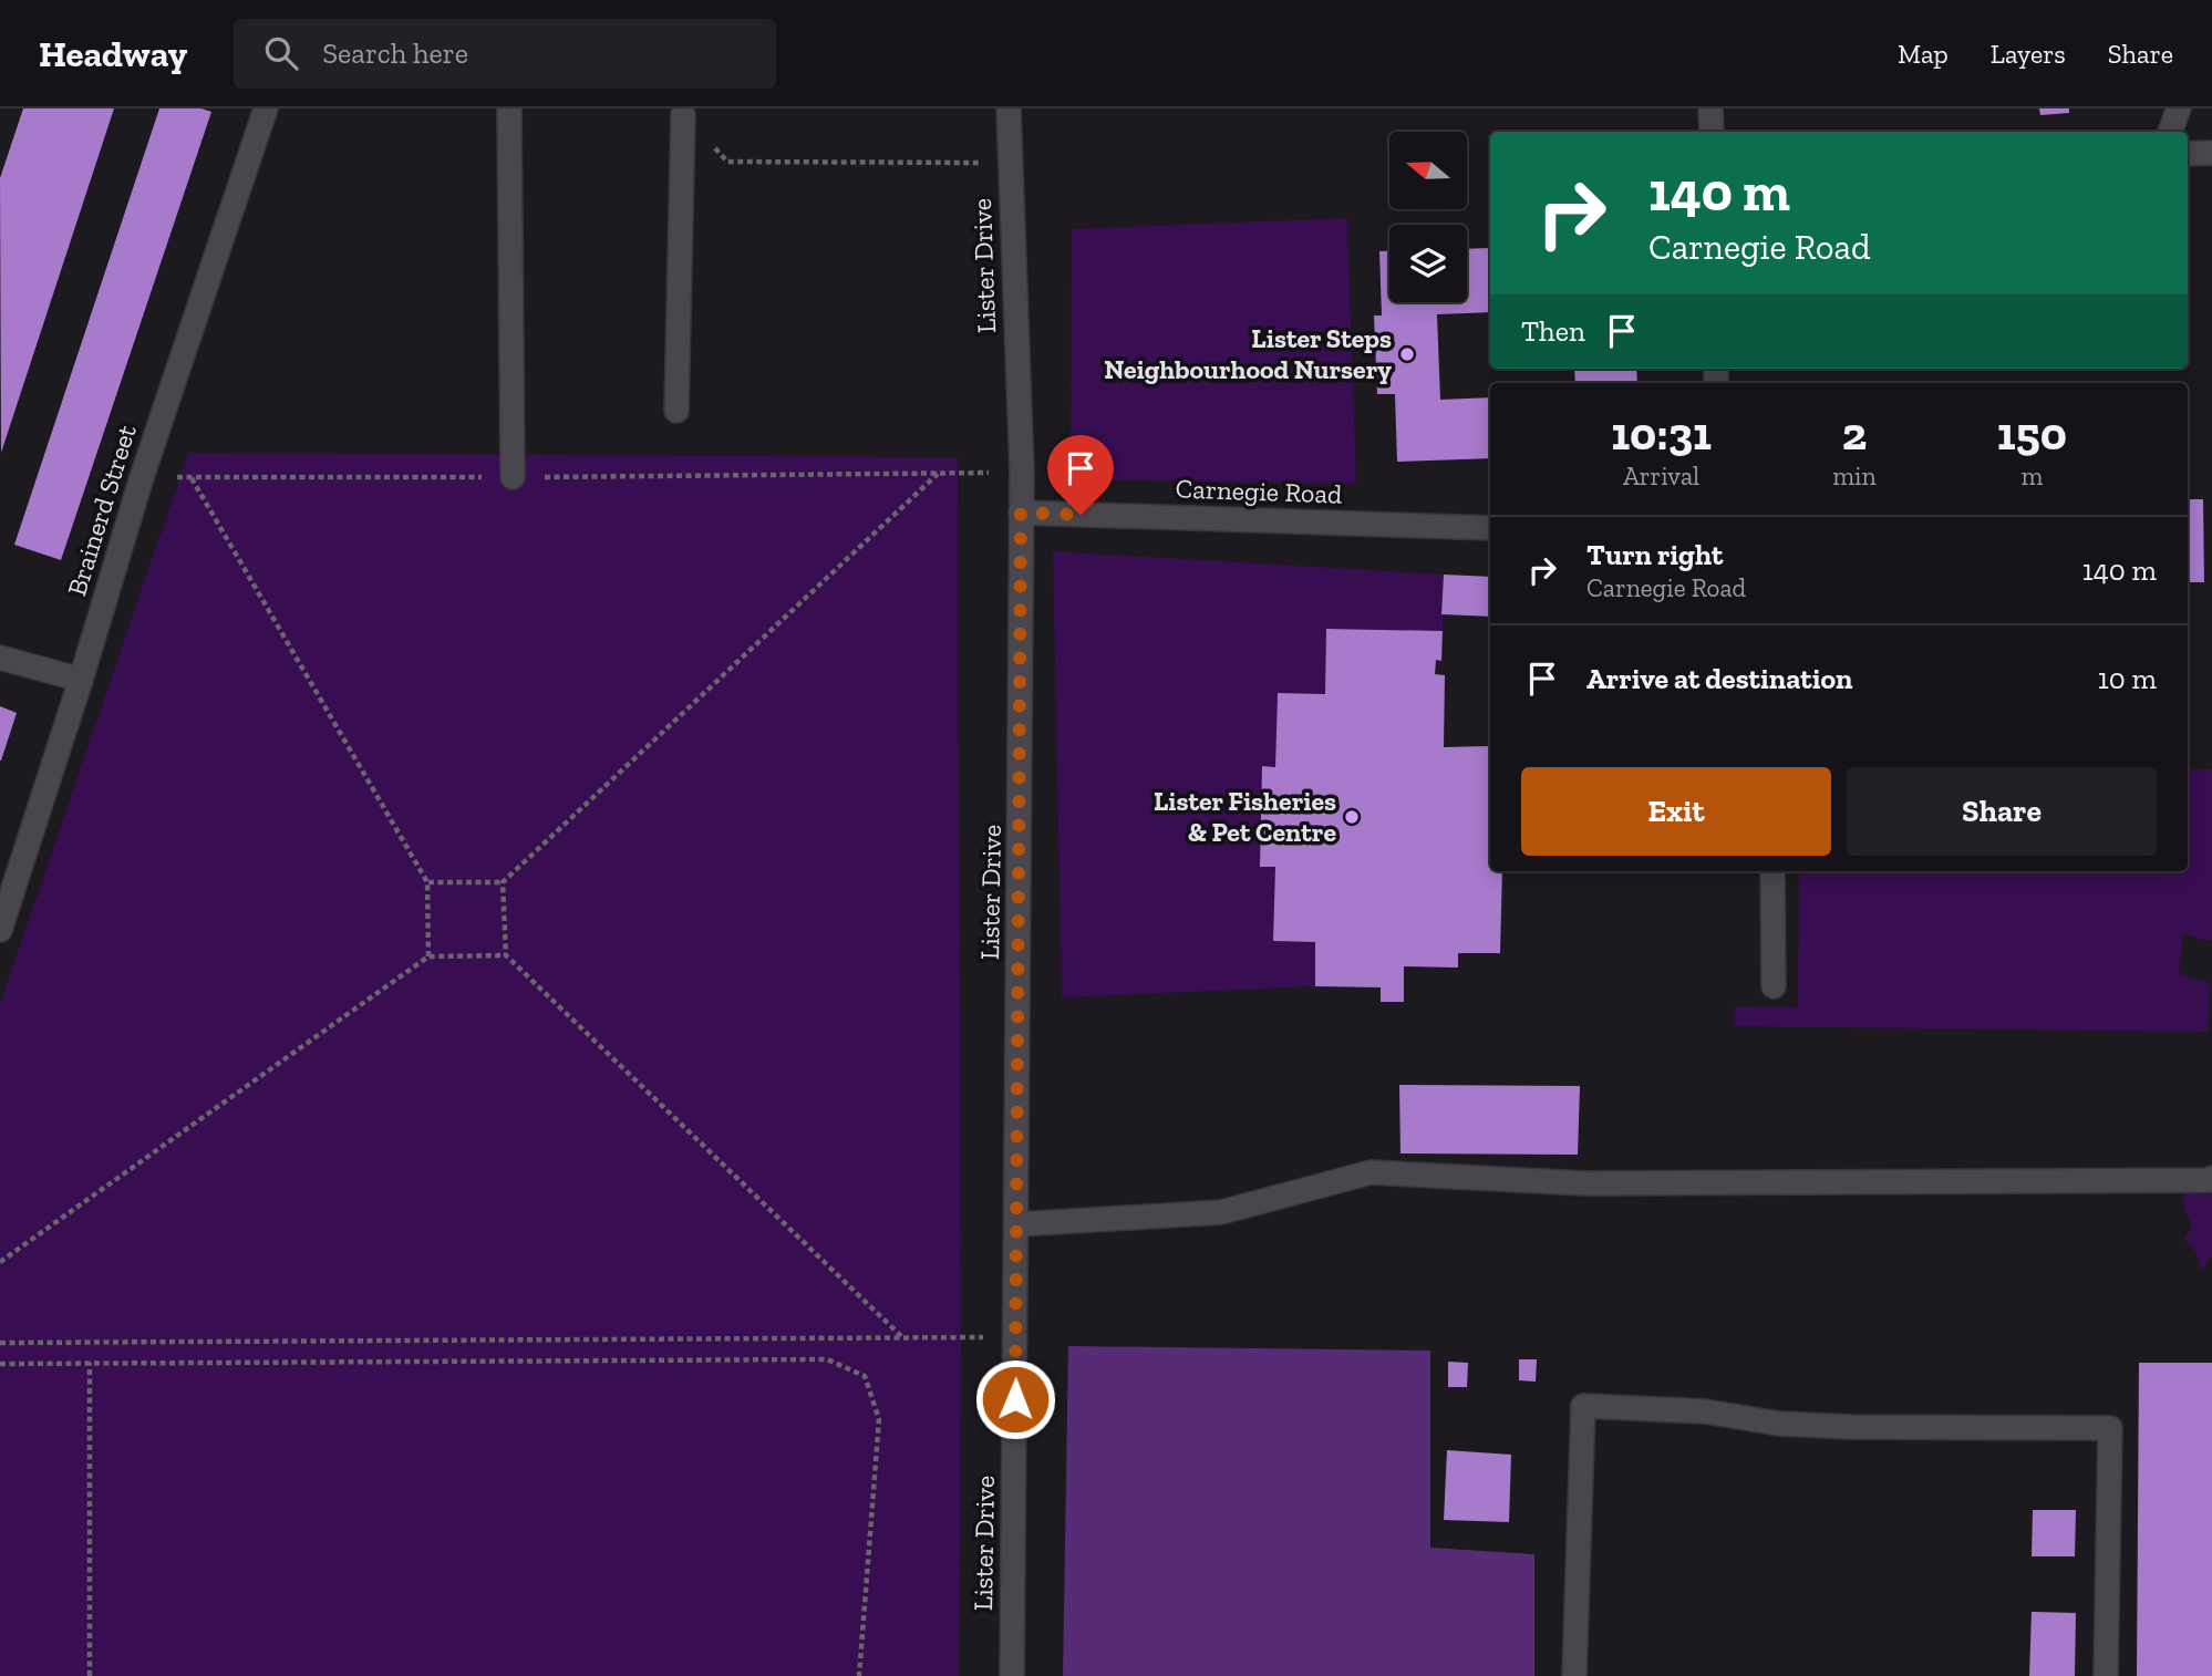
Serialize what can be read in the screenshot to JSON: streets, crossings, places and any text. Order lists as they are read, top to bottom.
{
  "streets": {
    "street": ["Lister Drive", "Carnegie Road", "Brainerd Street"]
  },
  "crossings": [
    ["Lister Drive", "Carnegie Road"]
  ],
  "places": ["Lister Steps Neighbourhood Nursery", "Lister Fisheries & Pet Centre"],
  "north": "left",
  "page": {
    "header": "Headway",
    "search": "Search here",
    "nav": ["Map", "Layers", "Share"],
    "turn": ["140 m", "Carnegie Road"],
    "then": "Then",
    "eta": [
      "10:31",
      "Arrival",
      "2",
      "min",
      "150",
      "m"
    ],
    "list": [
      {
        "name": "Turn right",
        "note": "Carnegie Road",
        "value": "140 m"
      },
      {
        "name": "Arrive at destination",
        "value": "10 m"
      }
    ],
    "buttons": ["Exit", "Share"]
  }
}
